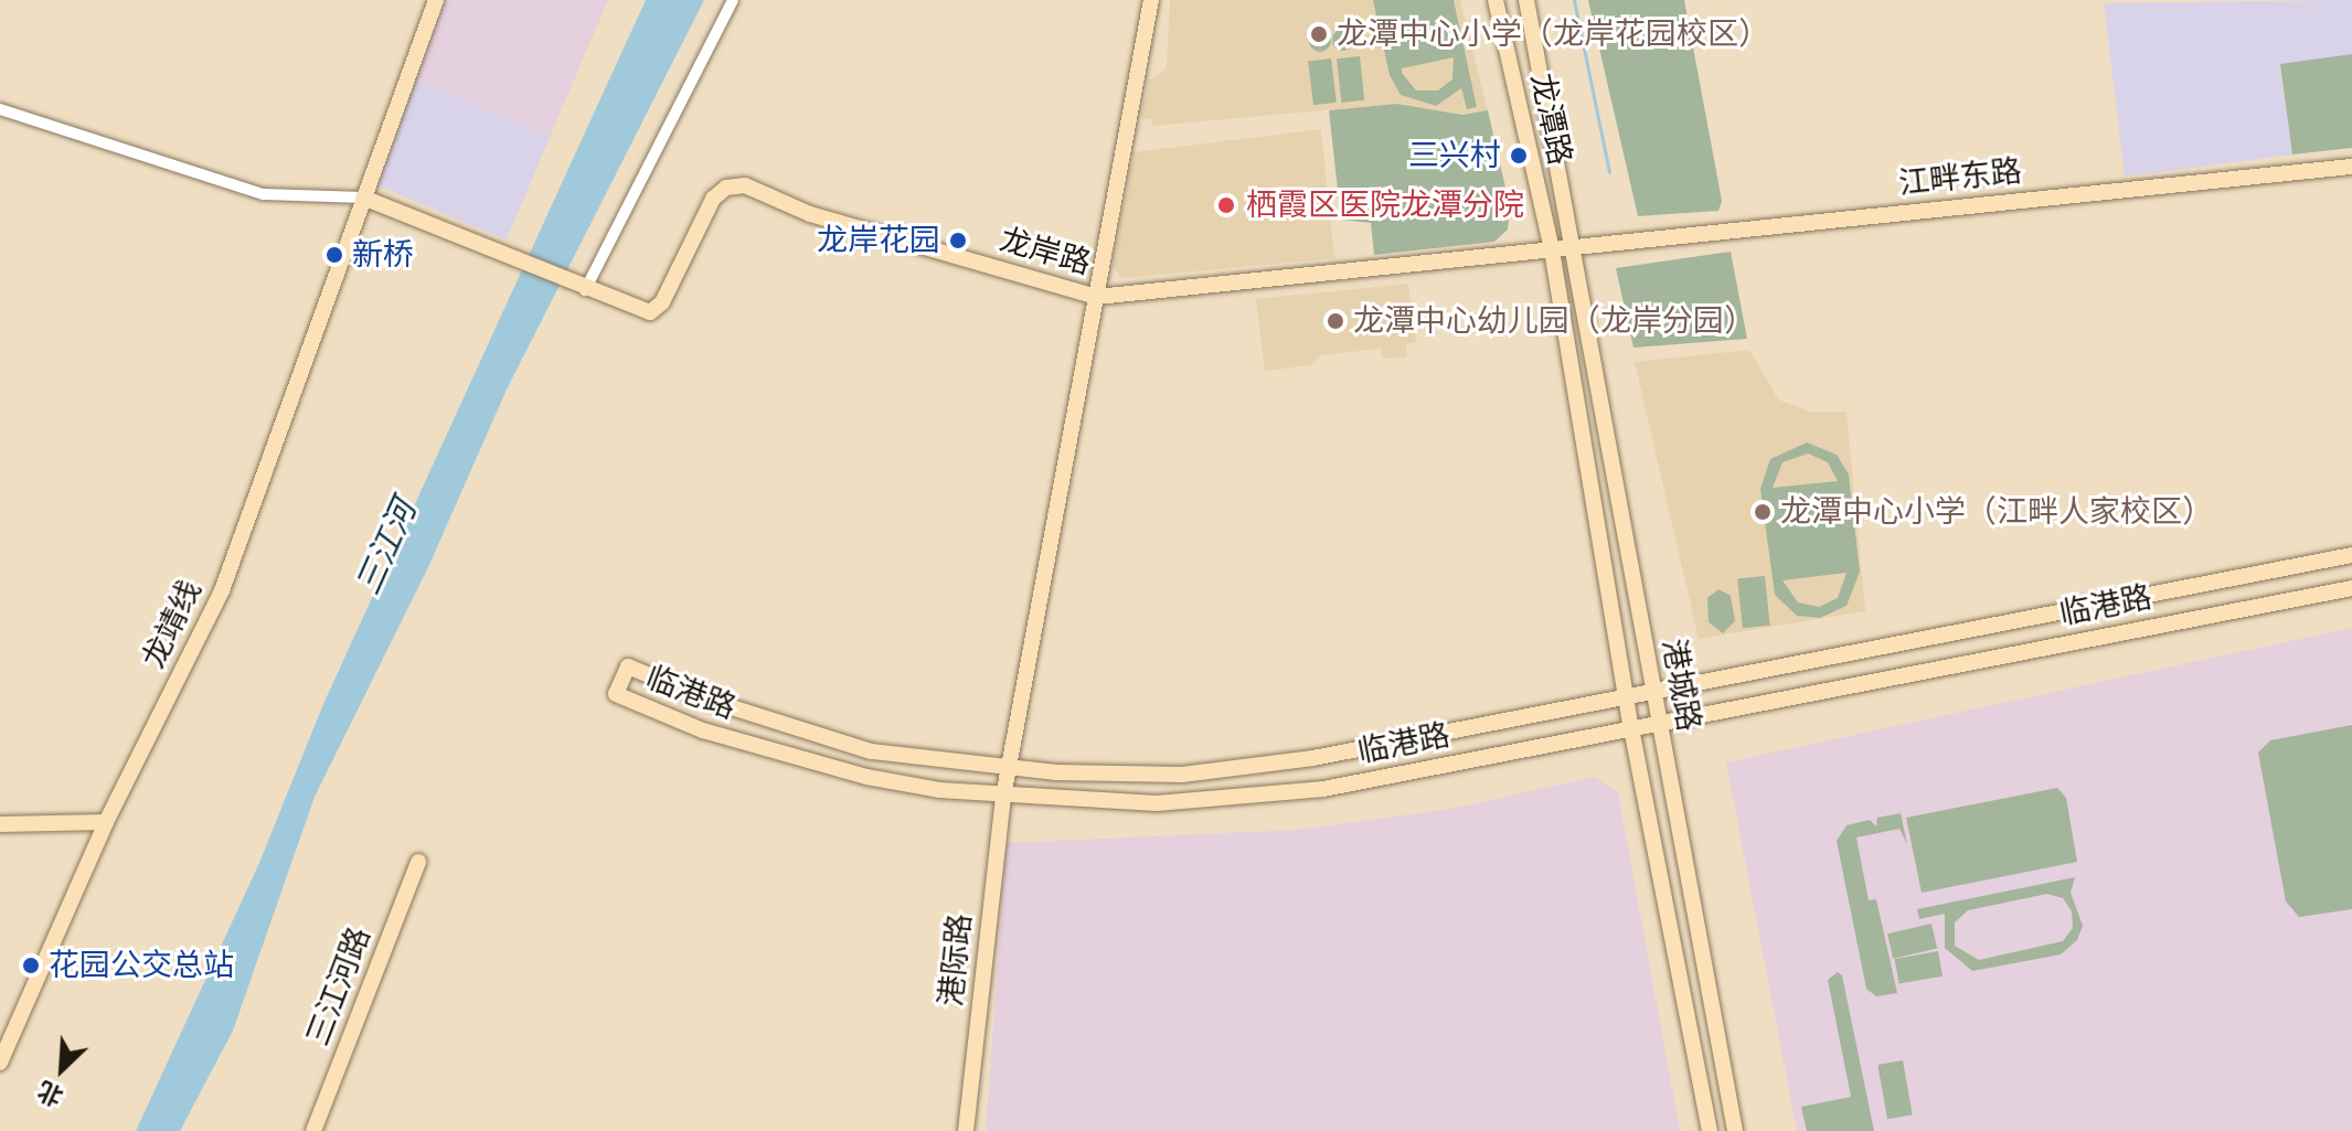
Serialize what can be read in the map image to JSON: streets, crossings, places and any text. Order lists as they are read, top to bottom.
{
  "streets": {
    "main road": [
      "龙潭路",
      "江畔东路",
      "龙岸路",
      "临港路",
      "龙靖线",
      "港城路",
      "港际路",
      "三江河路"
    ]
  },
  "crossings": [
    ["龙潭路", "江畔东路"],
    ["龙潭路", "龙岸路"],
    ["龙潭路", "港城路"],
    ["江畔东路", "龙岸路"],
    ["江畔东路", "港城路"],
    ["龙岸路", "港城路"],
    ["龙岸路", "港际路"],
    ["临港路", "港城路"],
    ["临港路", "港际路"]
  ],
  "water": ["三江河"],
  "places": [
    "龙潭中心小学（龙岸花园校区）",
    "三兴村",
    "栖霞区医院龙潭分院",
    "龙岸花园",
    "新桥",
    "龙潭中心幼儿园（龙岸分园）",
    "龙潭中心小学（江畔人家校区）",
    "花园公交总站"
  ],
  "north": "bottom left"
}
